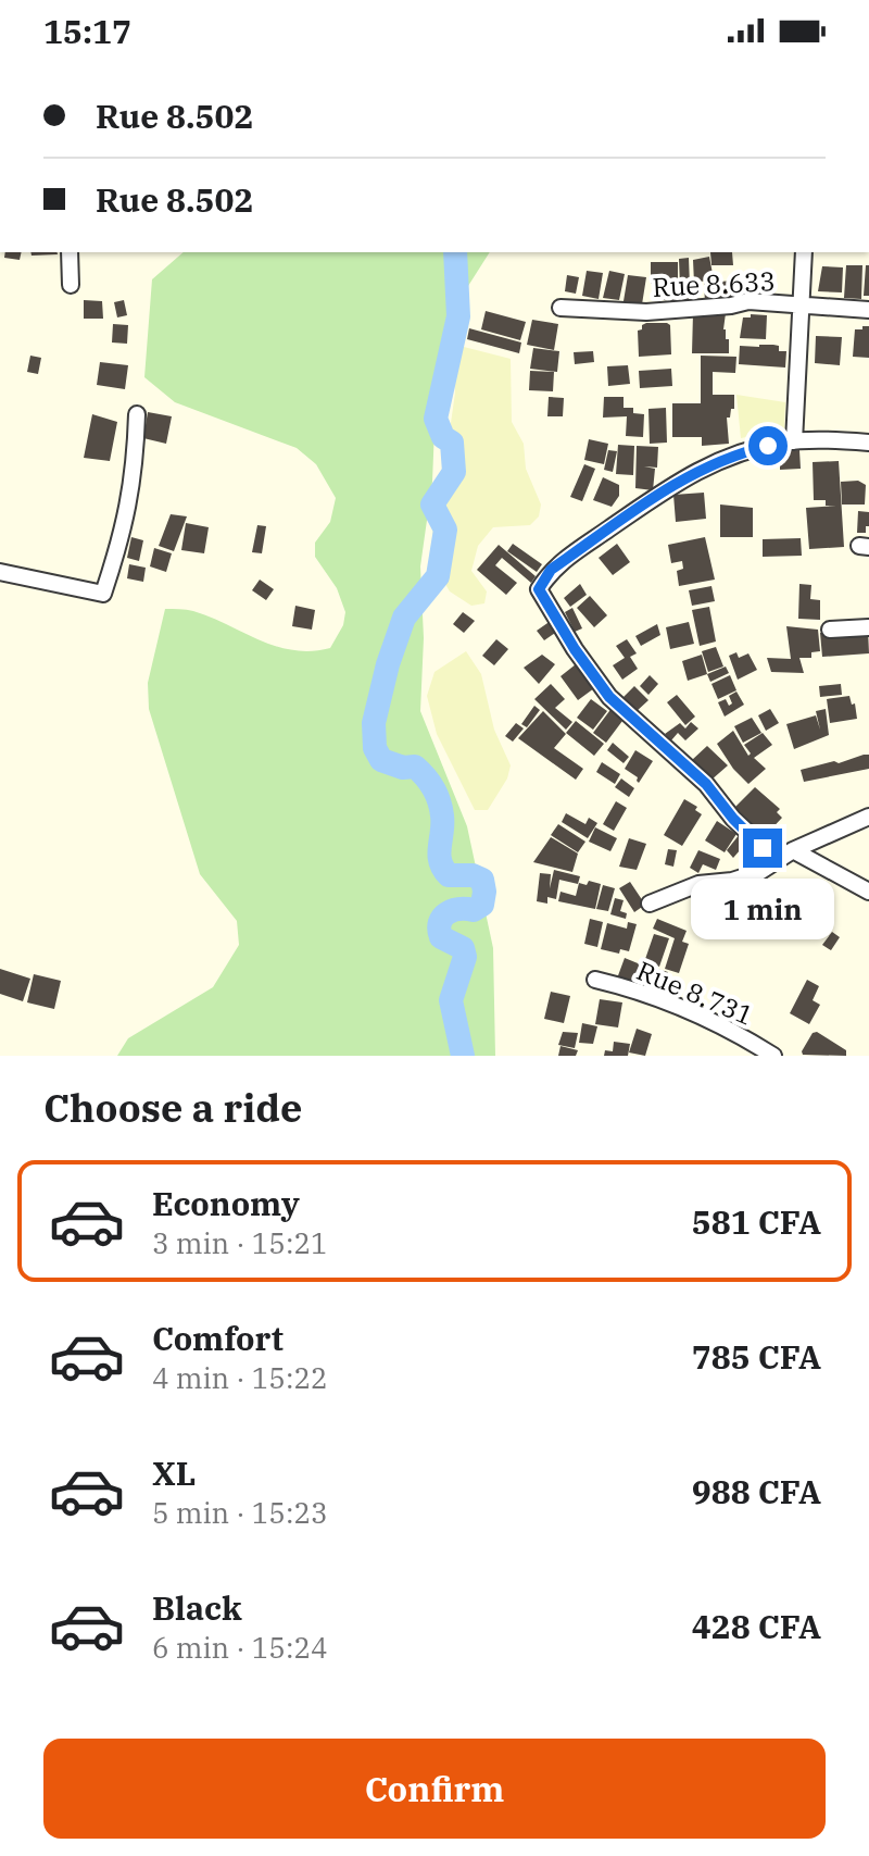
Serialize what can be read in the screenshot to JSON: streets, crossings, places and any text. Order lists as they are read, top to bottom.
{
  "streets": {
    "street": ["Rue 8.633", "Rue 8.731"]
  },
  "page": {
    "status": "15:17",
    "banner": ["Rue 8.502", "Rue 8.502"],
    "bubble": "1 min",
    "heading": "Choose a ride",
    "list": [
      {
        "name": "Economy",
        "note": "3 min · 15:21",
        "value": "581 CFA"
      },
      {
        "name": "Comfort",
        "note": "4 min · 15:22",
        "value": "785 CFA"
      },
      {
        "name": "XL",
        "note": "5 min · 15:23",
        "value": "988 CFA"
      },
      {
        "name": "Black",
        "note": "6 min · 15:24",
        "value": "428 CFA"
      }
    ],
    "buttons": "Confirm"
  }
}
